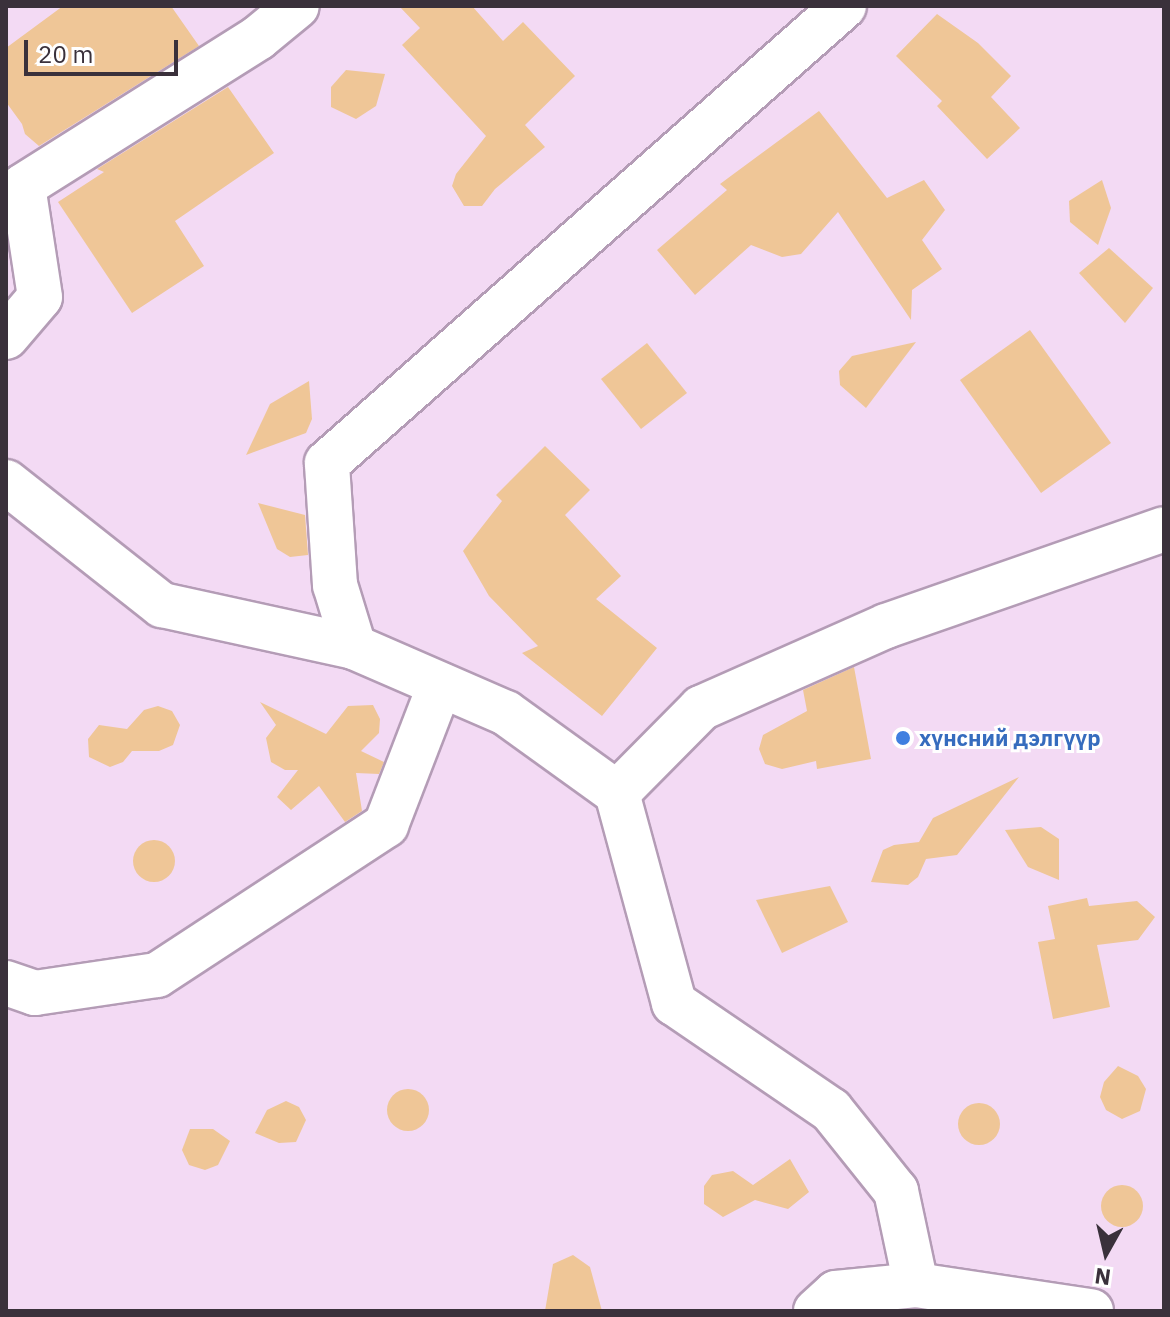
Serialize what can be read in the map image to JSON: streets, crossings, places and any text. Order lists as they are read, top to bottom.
{
  "places": ["хүнсний дэлгүүр"],
  "scale_bar": "20 m",
  "north": "bottom"
}
